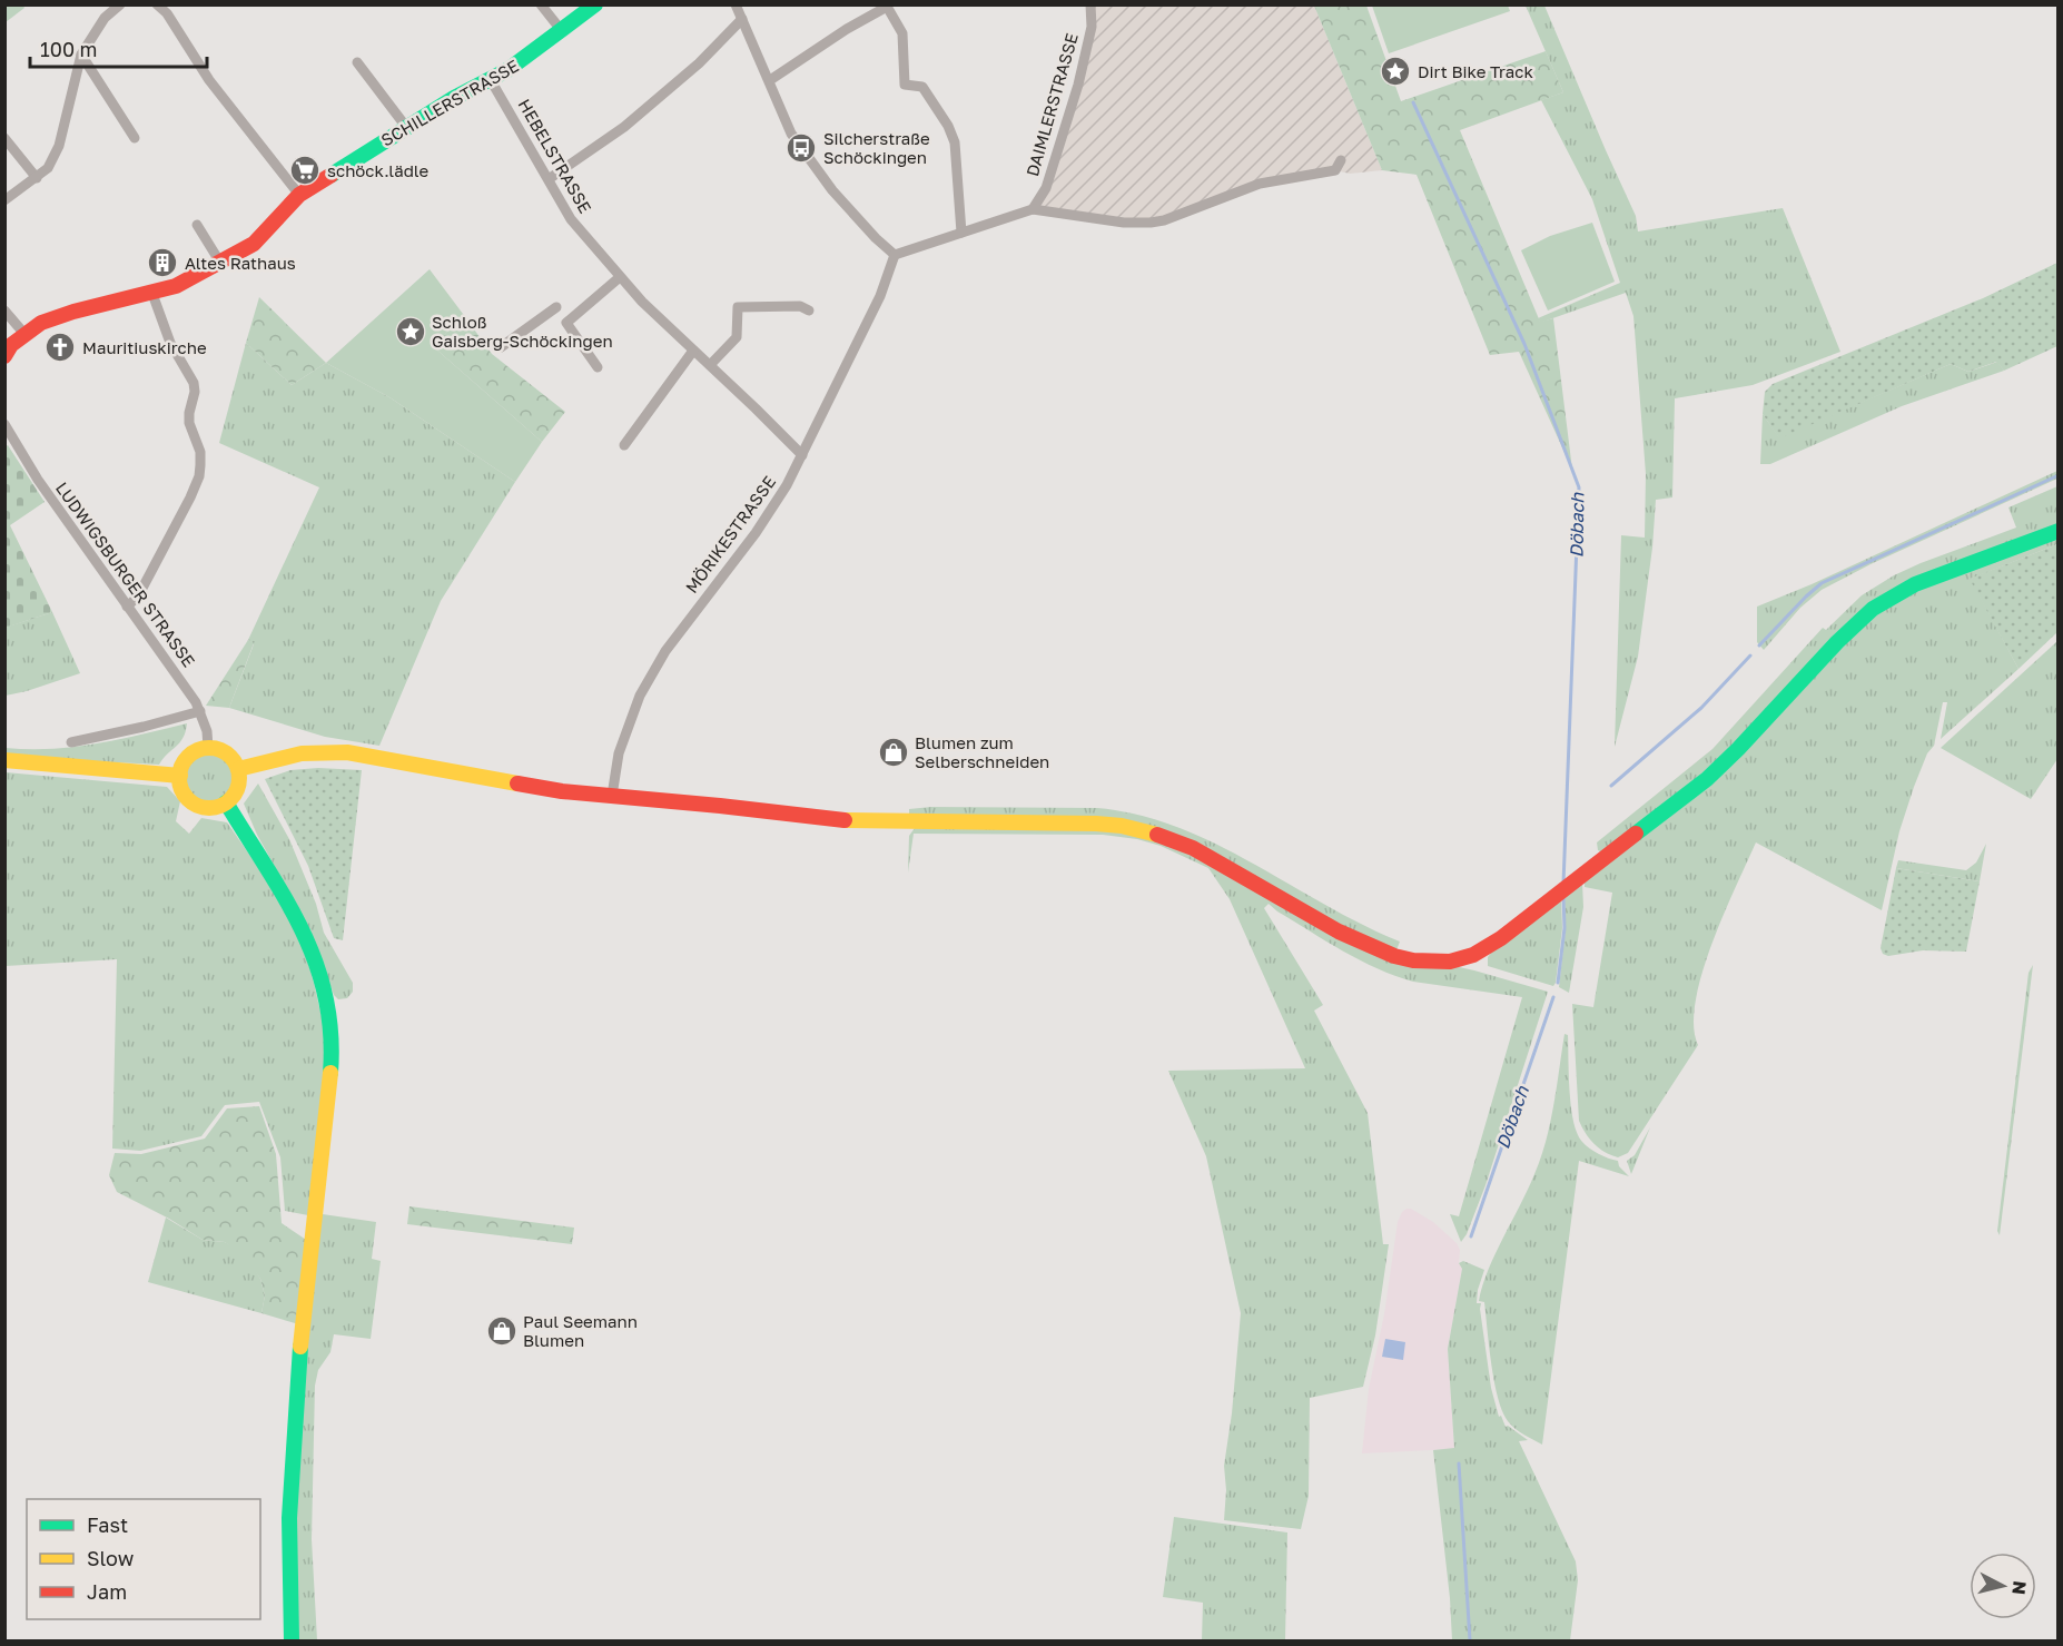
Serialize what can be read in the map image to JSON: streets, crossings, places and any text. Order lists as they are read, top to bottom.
{
  "streets": {
    "main road": ["SCHILLERSTRASSE"],
    "street": [
      "DAIMLERSTRASSE",
      "HEBELSTRASSE",
      "MÖRIKESTRASSE",
      "LUDWIGSBURGER STRASSE"
    ]
  },
  "crossings": [
    ["SCHILLERSTRASSE", "HEBELSTRASSE"],
    ["HEBELSTRASSE", "MÖRIKESTRASSE"]
  ],
  "water": ["Döbach"],
  "places": {
    "place": ["Dirt Bike Track", "Schloß Gaisberg-Schöckingen"],
    "bus stop": ["Silcherstraße Schöckingen"],
    "supermarket": ["schöck.lädle"],
    "building": ["Altes Rathaus"],
    "church": ["Mauritiuskirche"],
    "shop": ["Blumen zum Selberschneiden", "Paul Seemann Blumen"]
  },
  "legend": ["Fast", "Slow", "Jam"],
  "scale_bar": "100 m",
  "north": "right"
}
